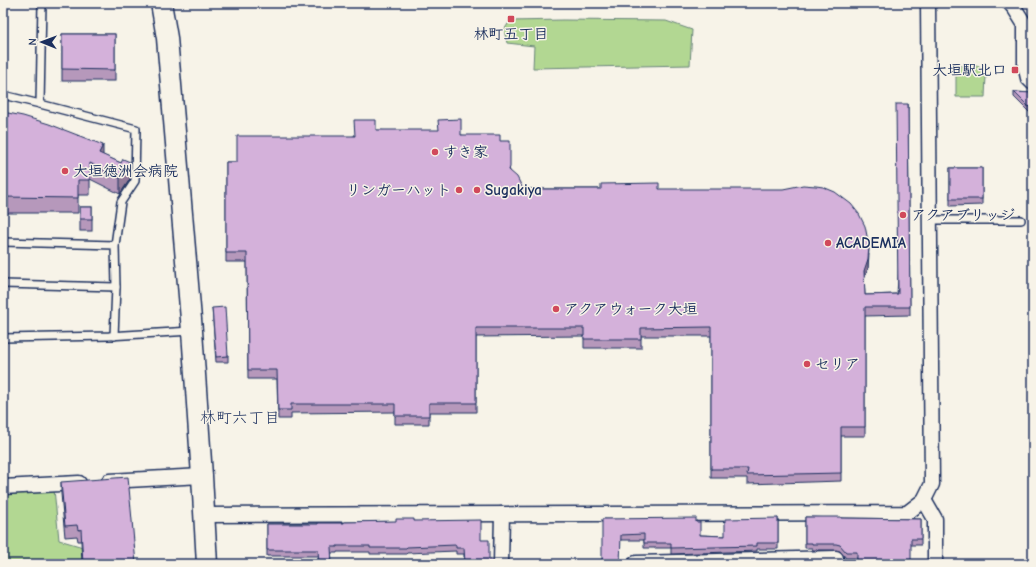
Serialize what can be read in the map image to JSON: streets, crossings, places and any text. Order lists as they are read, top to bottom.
{
  "districts": ["林町六丁目"],
  "places": {
    "transit": ["林町五丁目", "大垣駅北口"],
    "other": [
      "すき家",
      "大垣徳洲会病院",
      "リンガーハット",
      "Sugakiya",
      "アクアブリッジ",
      "ACADEMIA",
      "アクアウォーク大垣",
      "セリア"
    ]
  },
  "north": "left"
}
